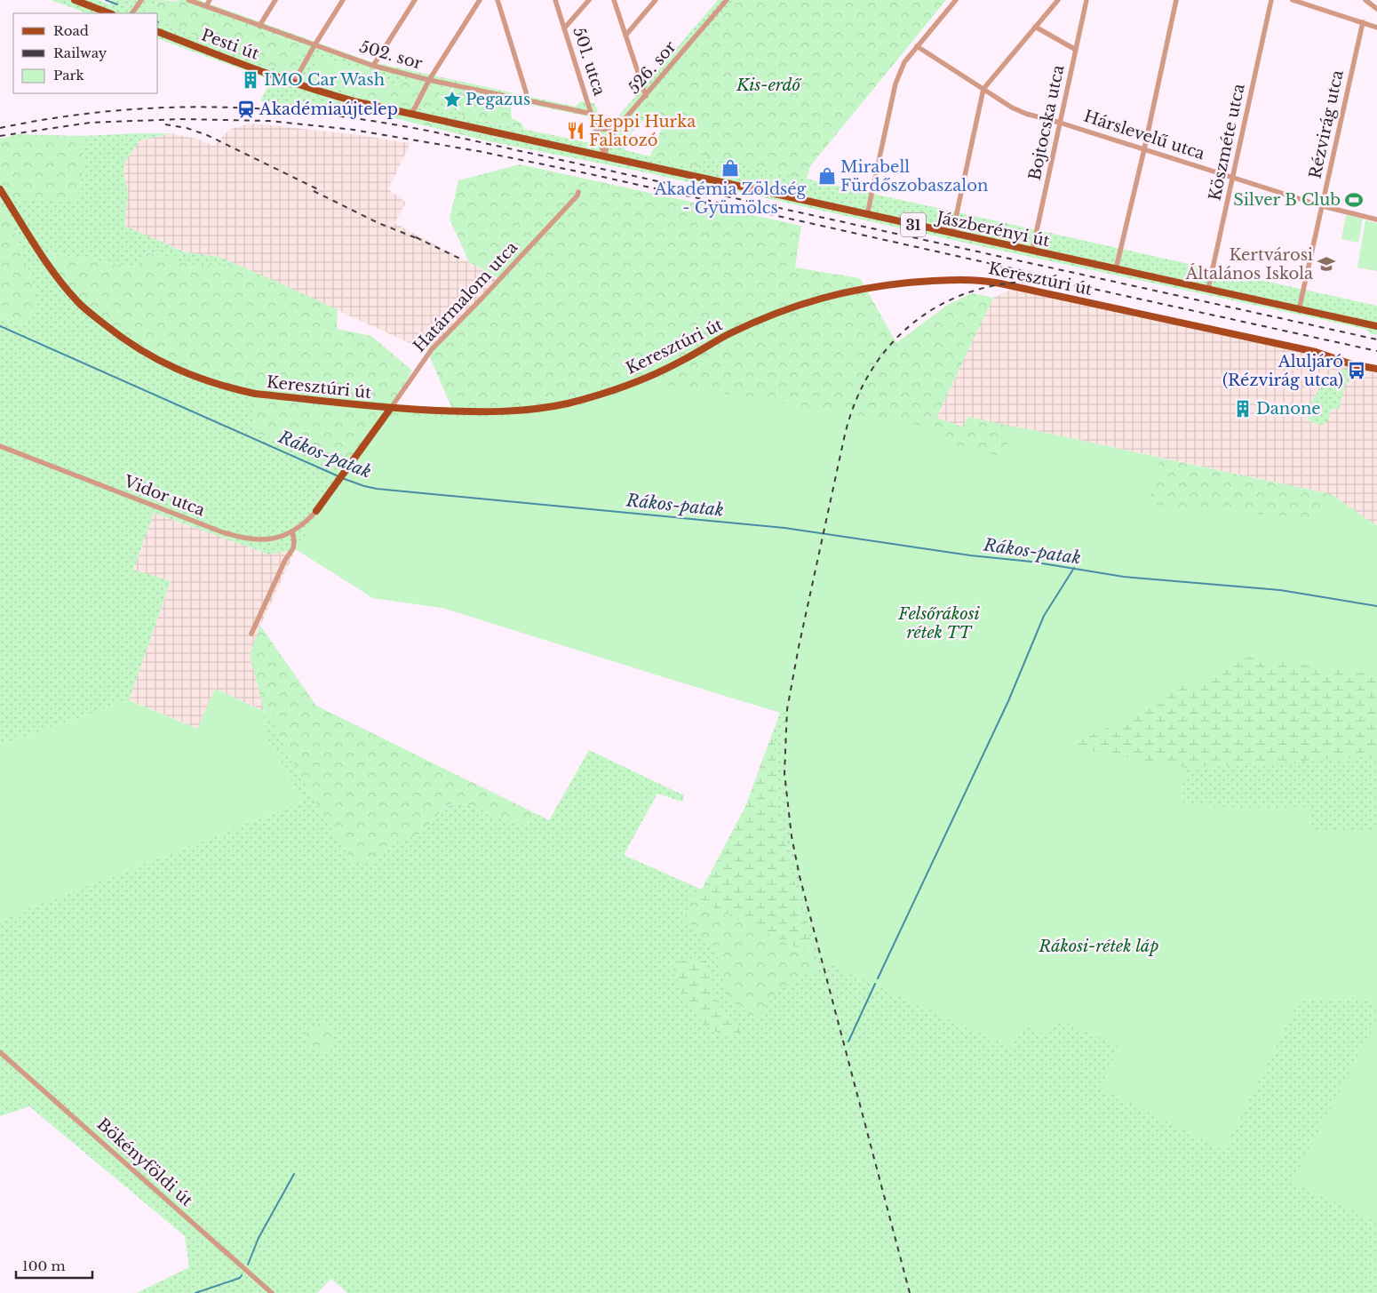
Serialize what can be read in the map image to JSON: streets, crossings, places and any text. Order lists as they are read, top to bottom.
{
  "streets": {
    "main road": [
      "Pesti út",
      "31",
      "Jászberényi út",
      "Keresztúri út",
      "Határmalom utca"
    ],
    "street": [
      "502. sor",
      "501. utca",
      "526. sor",
      "Bojtocska utca",
      "Rézvirág utca",
      "Hárslevelű utca",
      "Köszméte utca",
      "Vidor utca",
      "Bökényföldi út"
    ]
  },
  "crossings": [
    ["Pesti út", "501. utca"],
    ["Pesti út", "526. sor"],
    ["Pesti út", "Jászberényi út"],
    ["502. sor", "501. utca"],
    ["501. utca", "526. sor"],
    ["501. utca", "Jászberényi út"],
    ["526. sor", "Jászberényi út"],
    ["Bojtocska utca", "Hárslevelű utca"],
    ["Bojtocska utca", "Jászberényi út"],
    ["Rézvirág utca", "Hárslevelű utca"],
    ["Rézvirág utca", "Jászberényi út"],
    ["Hárslevelű utca", "Köszméte utca"],
    ["Köszméte utca", "Jászberényi út"],
    ["Keresztúri út", "Határmalom utca"],
    ["Határmalom utca", "Vidor utca"]
  ],
  "water": ["Rákos-patak"],
  "parks": ["Kis-erdő", "Felsőrákosi rétek TT", "Rákosi-rétek láp"],
  "places": {
    "building": ["IMO Car Wash", "Danone"],
    "place": ["Pegazus"],
    "station": ["Akadémiaújtelep"],
    "restaurant": ["Heppi Hurka Falatozó"],
    "shop": ["Akadémia Zöldség - Gyümölcs", "Mirabell Fürdőszobaszalon"],
    "sports": ["Silver B Club"],
    "school or university": ["Kertvárosi Általános Iskola"],
    "bus stop": ["Aluljáró (Rézvirág utca)"]
  },
  "legend": ["Road", "Railway", "Park"],
  "scale_bar": "100 m"
}
